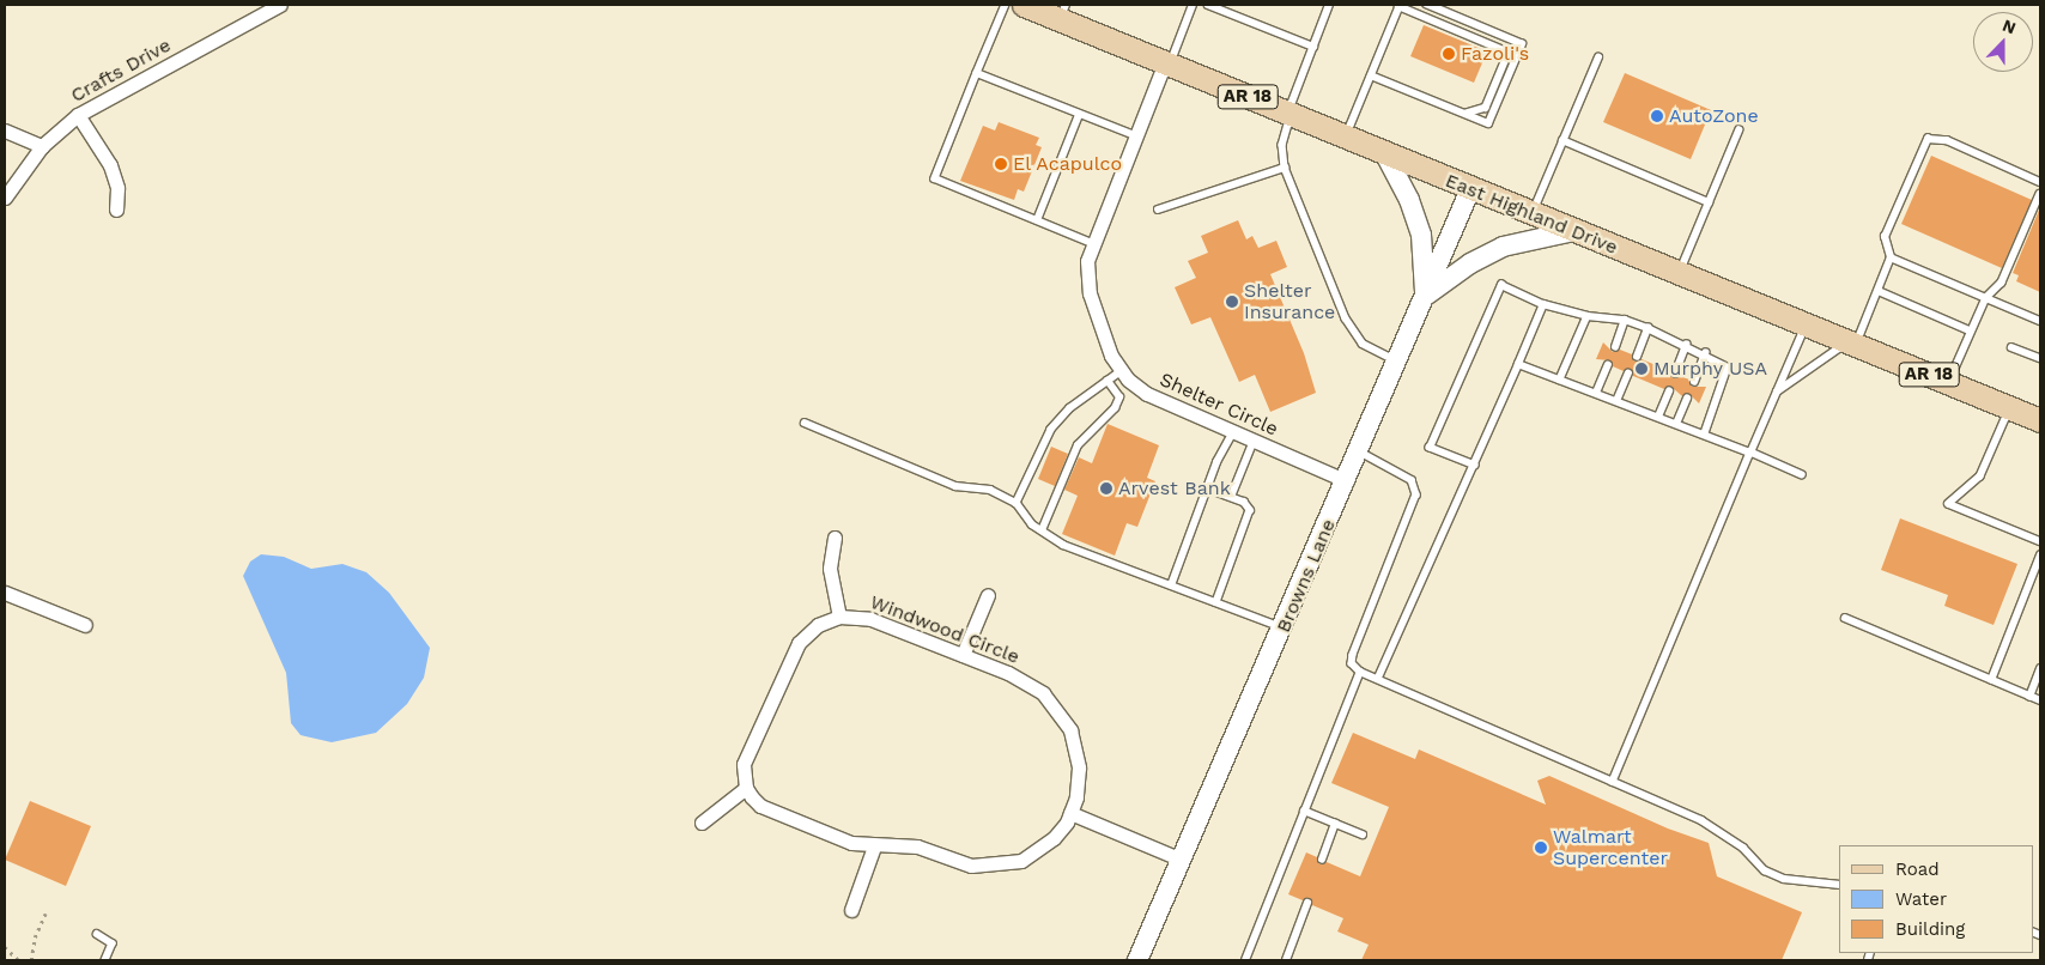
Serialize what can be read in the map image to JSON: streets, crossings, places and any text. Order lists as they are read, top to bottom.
{
  "streets": {
    "main road": ["AR 18", "East Highland Drive"],
    "street": [
      "Crafts Drive",
      "Shelter Circle",
      "Browns Lane",
      "Windwood Circle"
    ]
  },
  "crossings": [
    ["East Highland Drive", "Shelter Circle"],
    ["East Highland Drive", "Browns Lane"],
    ["Shelter Circle", "Browns Lane"]
  ],
  "places": [
    "Fazoli's",
    "AutoZone",
    "El Acapulco",
    "Shelter Insurance",
    "Murphy USA",
    "Arvest Bank",
    "Walmart Supercenter"
  ],
  "legend": ["Road", "Water", "Building"],
  "north": "top"
}
